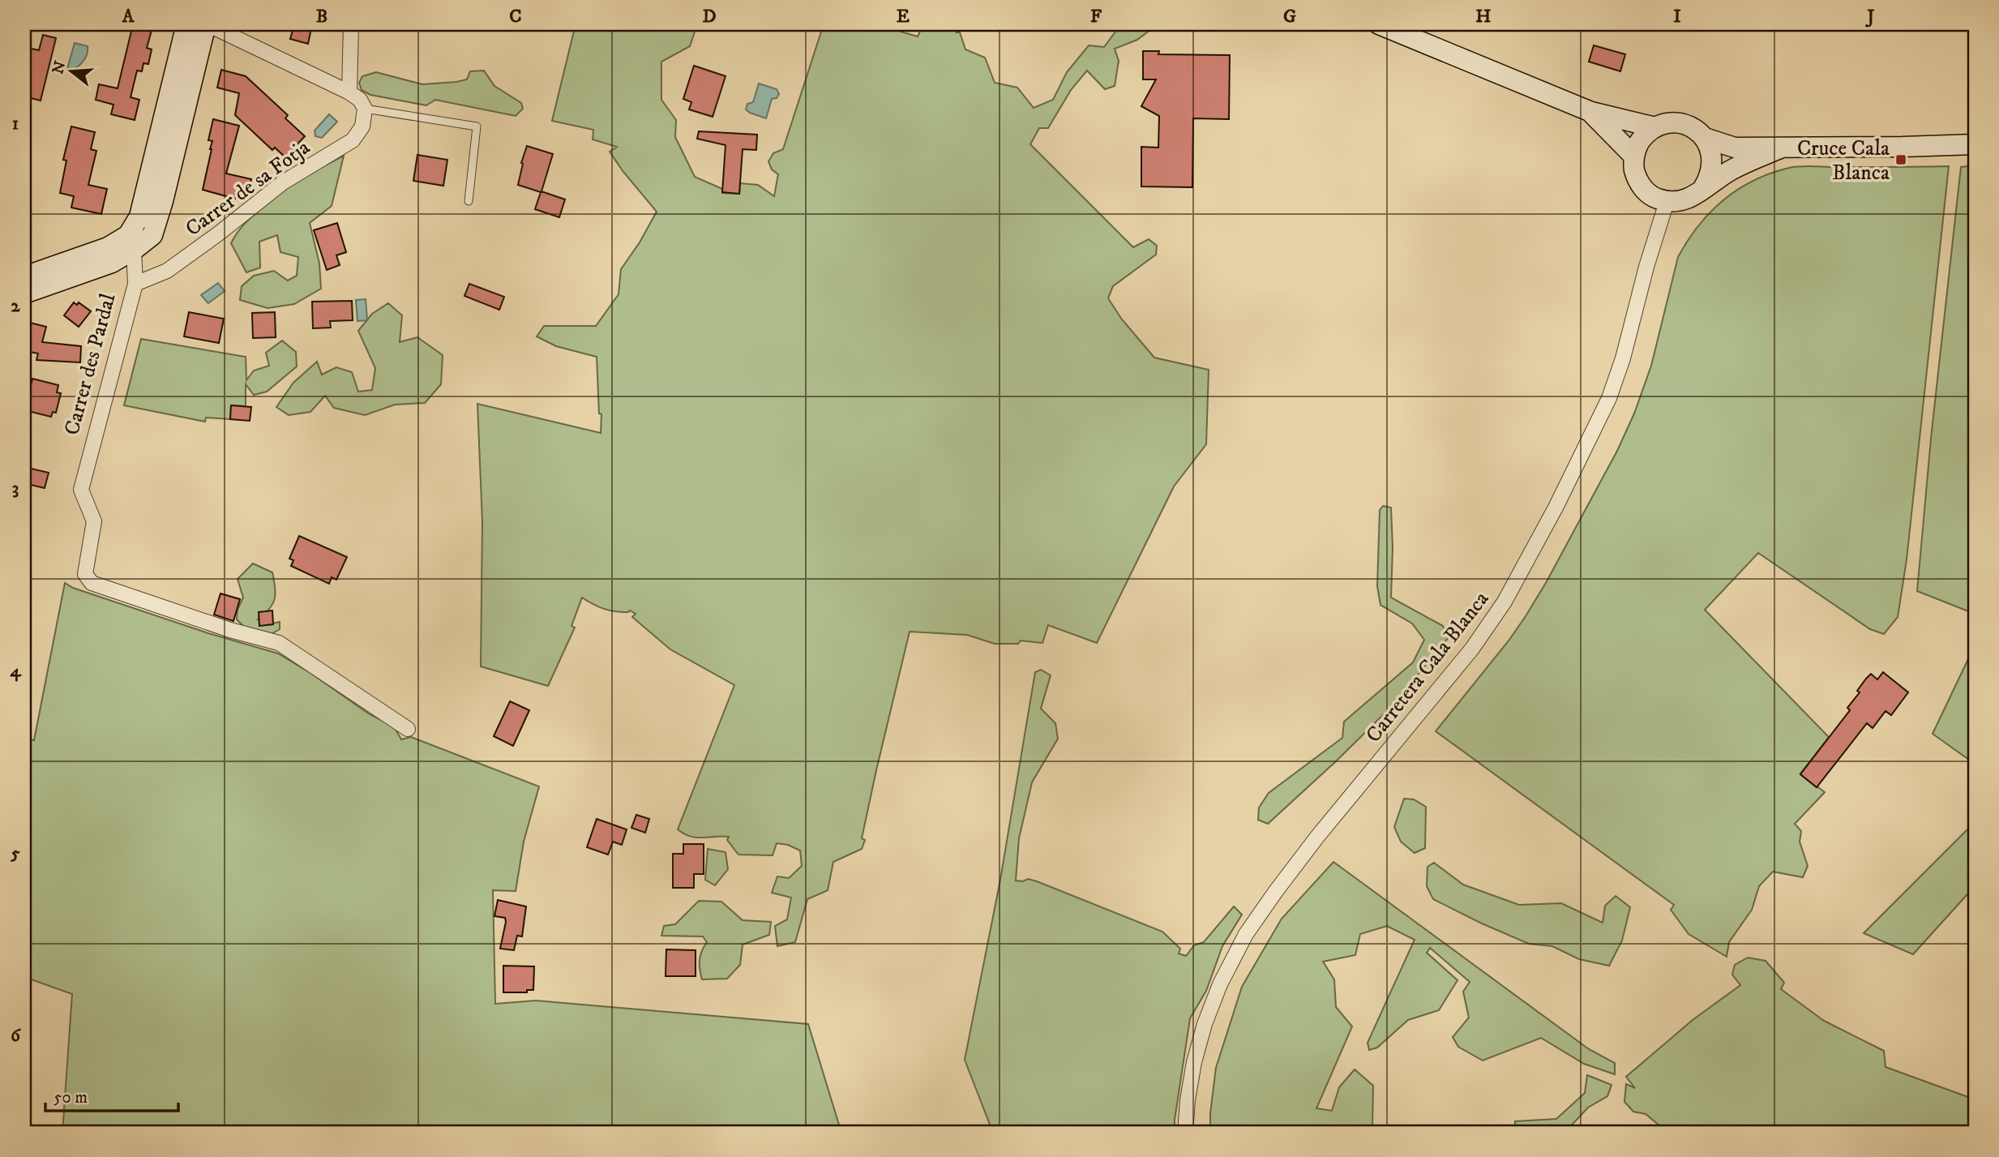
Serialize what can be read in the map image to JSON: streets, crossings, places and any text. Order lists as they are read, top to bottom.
{
  "streets": {
    "main road": ["Carrer des Pardal"],
    "street": ["Carrer de sa Fotja", "Carretera Cala Blanca"]
  },
  "crossings": [
    ["Carrer de sa Fotja", "Carrer des Pardal"]
  ],
  "places": {
    "transit": ["Cruce Cala Blanca"]
  },
  "scale_bar": "50 m",
  "north": "left",
  "grid": {
    "columns": [
      "A",
      "B",
      "C",
      "D",
      "E",
      "F",
      "G",
      "H",
      "I",
      "J"
    ],
    "rows": [
      "1",
      "2",
      "3",
      "4",
      "5",
      "6"
    ]
  }
}
